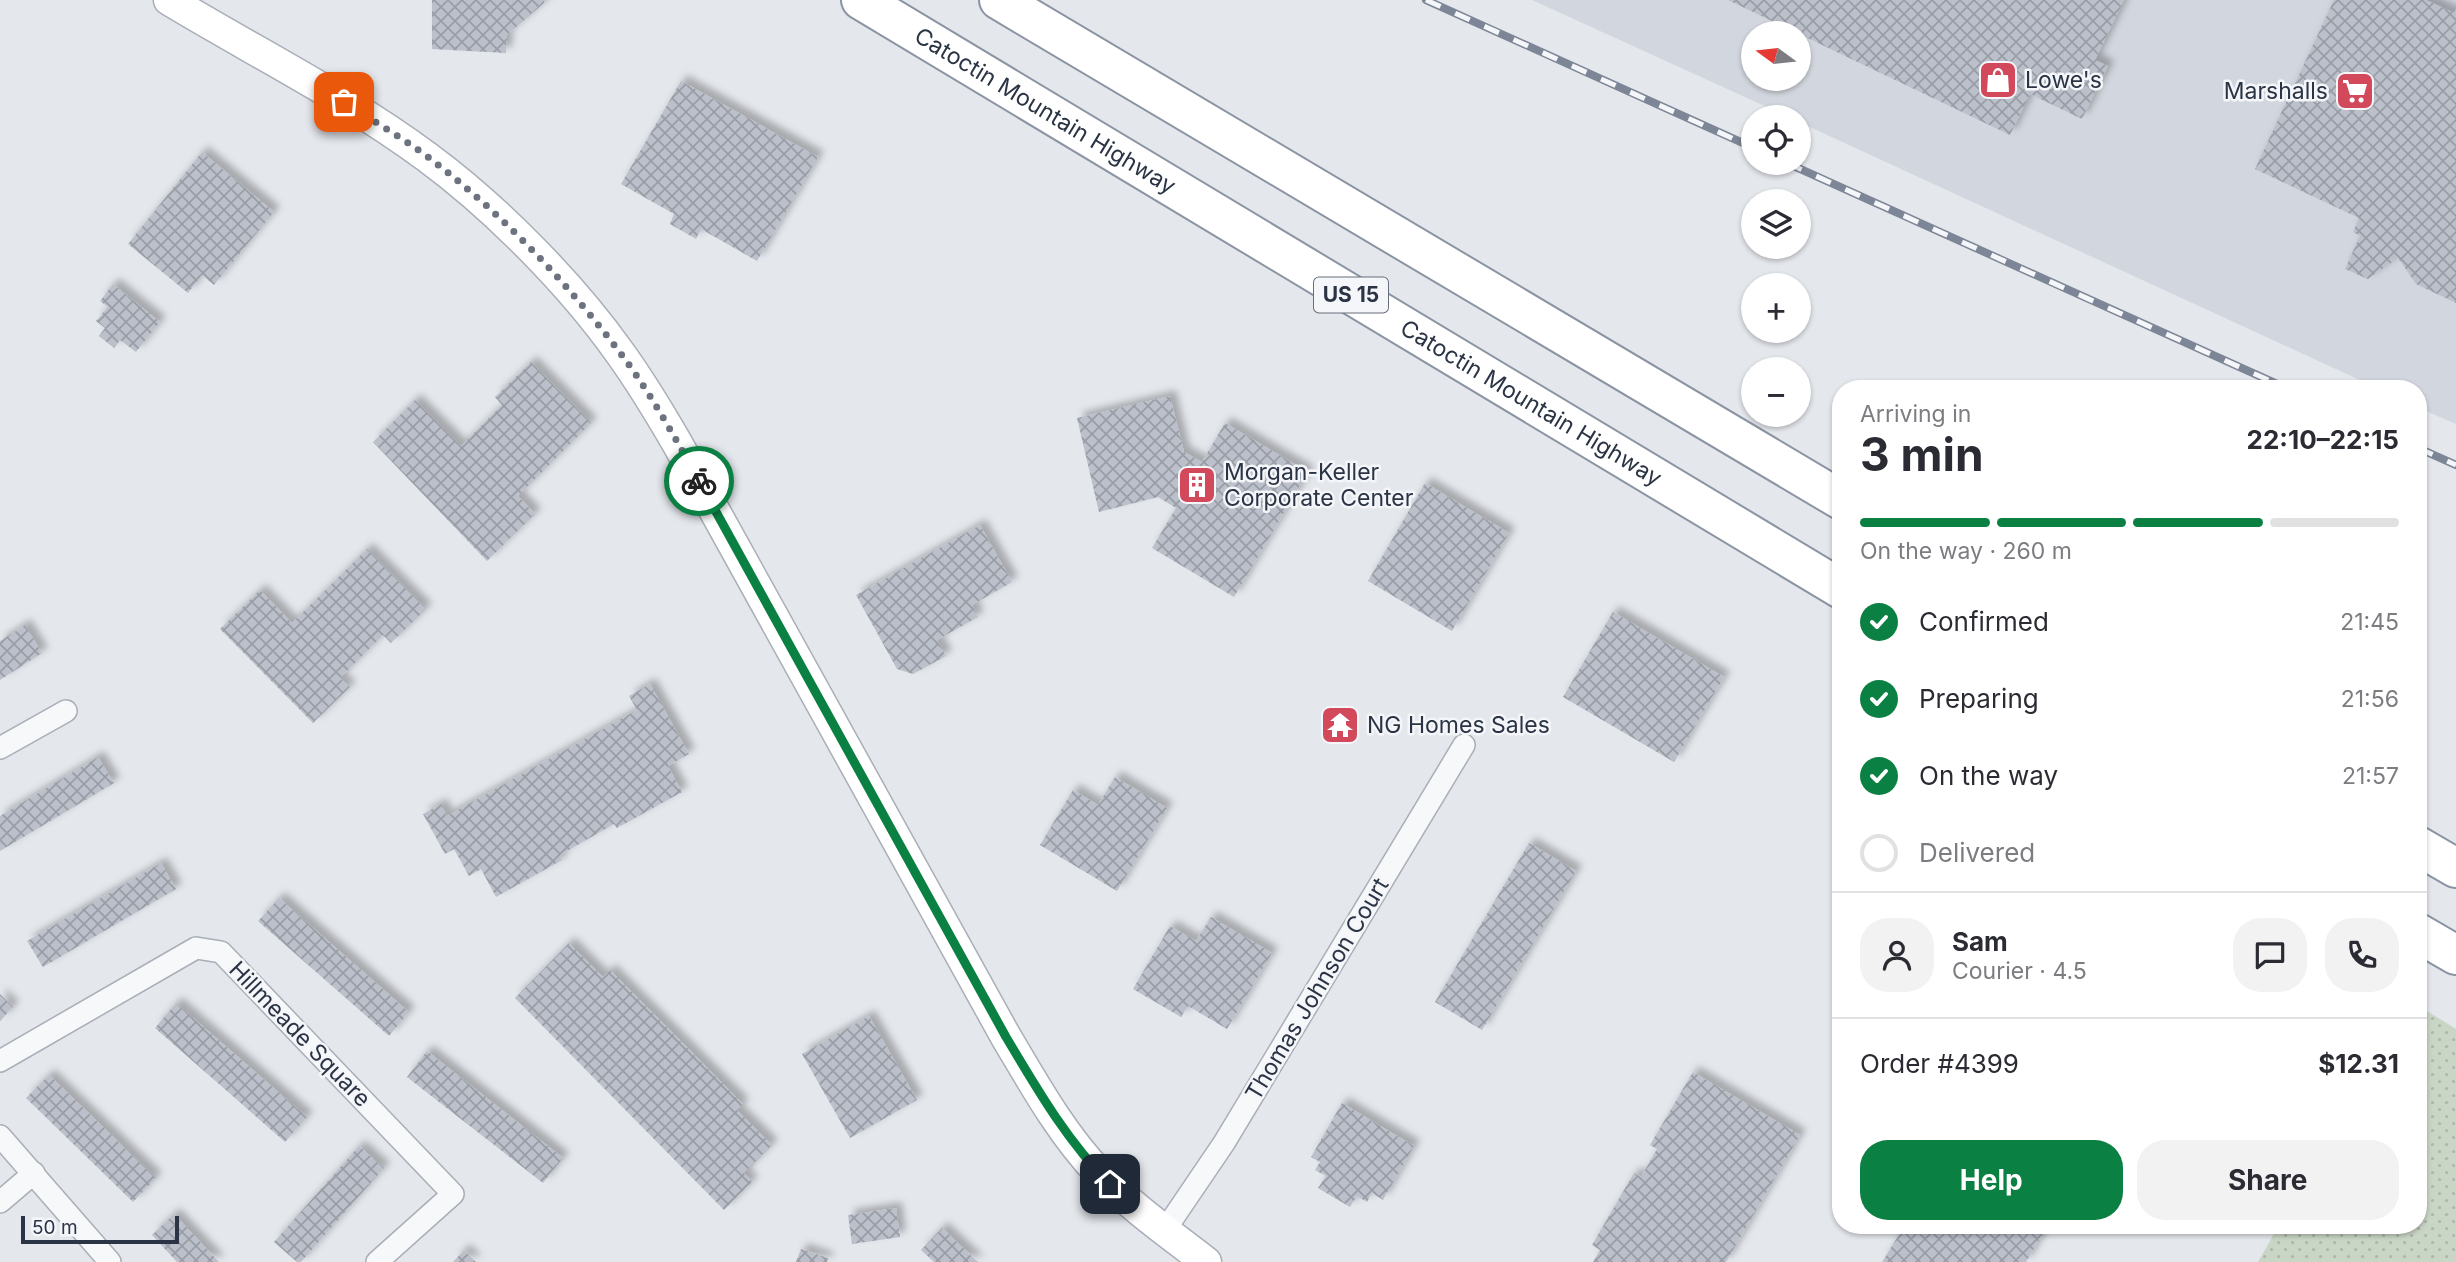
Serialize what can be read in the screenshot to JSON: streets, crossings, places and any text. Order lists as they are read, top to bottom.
{
  "streets": {
    "highway": ["Catoctin Mountain Highway", "US 15"],
    "street": ["Thomas Johnson Court", "Hillmeade Square"]
  },
  "places": {
    "shop": ["Lowe's"],
    "supermarket": ["Marshalls"],
    "building": ["Morgan-Keller Corporate Center"],
    "temple": ["NG Homes Sales"]
  },
  "scale_bar": "50 m",
  "north": "left",
  "page": {
    "map_buttons": ["+", "−"],
    "heading": ["3 min", "Arriving in", "22:10–22:15"],
    "panel": [
      "Sam",
      "Courier · 4.5",
      "Order #4399",
      "$12.31"
    ],
    "bar": "On the way · 260 m",
    "list": [
      ["Confirmed", "21:45"],
      ["Preparing", "21:56"],
      ["On the way", "21:57"],
      "Delivered"
    ],
    "buttons": ["Help", "Share"],
    "scale": "50 m"
  }
}
